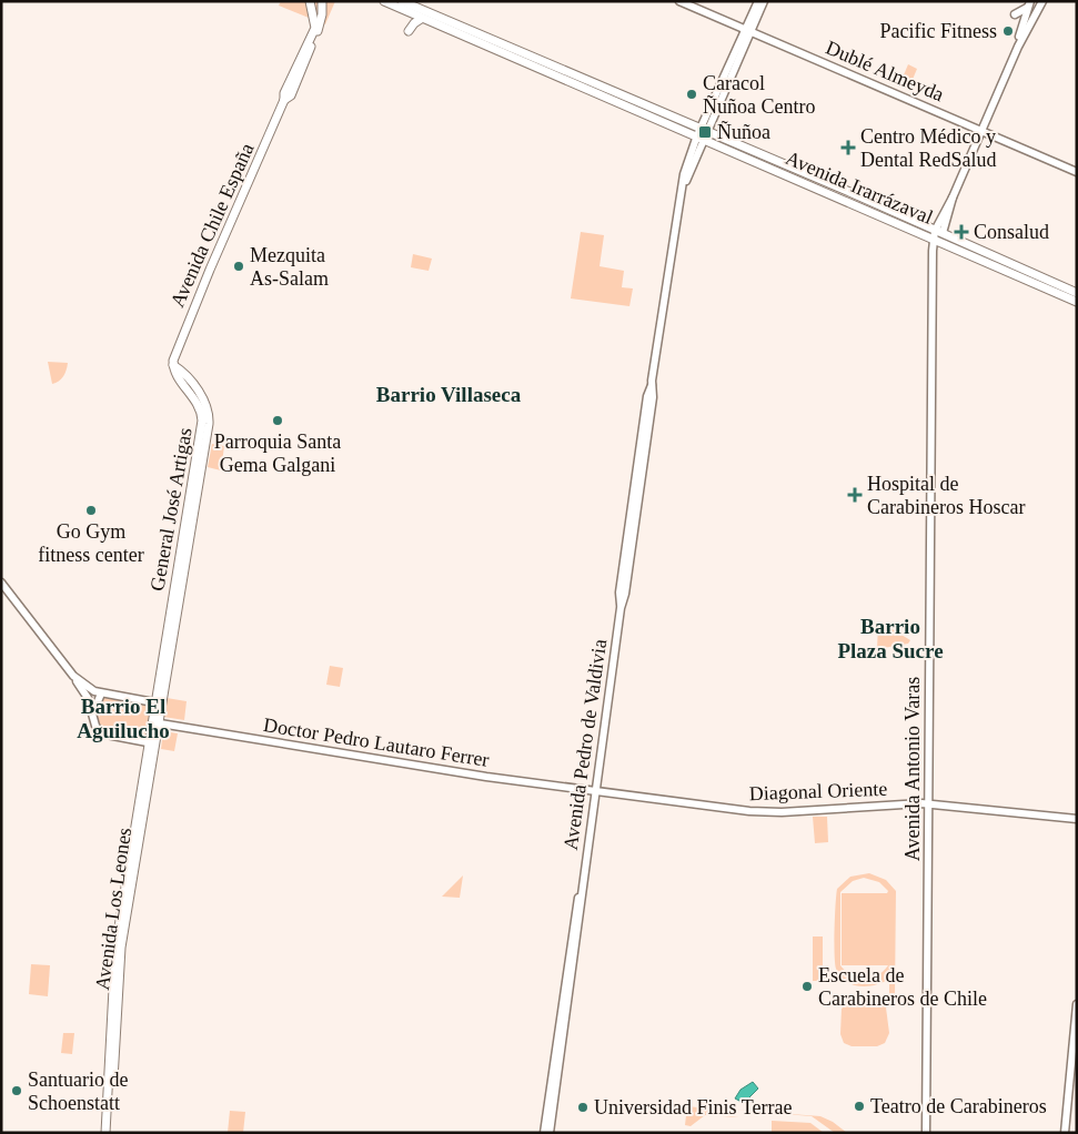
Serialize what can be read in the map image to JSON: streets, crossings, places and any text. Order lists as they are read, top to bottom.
{
  "streets": {
    "main road": [
      "Dublé Almeyda",
      "Avenida Irarrázaval",
      "Avenida Chile España",
      "General José Artigas",
      "Doctor Pedro Lautaro Ferrer",
      "Avenida Pedro de Valdivia",
      "Avenida Antonio Varas",
      "Diagonal Oriente",
      "Avenida Los Leones"
    ]
  },
  "crossings": [
    ["Dublé Almeyda", "Avenida Pedro de Valdivia"],
    ["Dublé Almeyda", "Avenida Antonio Varas"],
    ["Avenida Irarrázaval", "Avenida Pedro de Valdivia"],
    ["Avenida Irarrázaval", "Avenida Antonio Varas"],
    ["Avenida Chile España", "General José Artigas"],
    ["General José Artigas", "Doctor Pedro Lautaro Ferrer"],
    ["General José Artigas", "Avenida Los Leones"],
    ["Doctor Pedro Lautaro Ferrer", "Avenida Pedro de Valdivia"],
    ["Doctor Pedro Lautaro Ferrer", "Diagonal Oriente"],
    ["Avenida Pedro de Valdivia", "Diagonal Oriente"],
    ["Avenida Antonio Varas", "Diagonal Oriente"]
  ],
  "districts": ["Barrio Villaseca", "Barrio Plaza Sucre", "Barrio El Aguilucho"],
  "places": {
    "other": [
      "Pacific Fitness",
      "Caracol Ñuñoa Centro",
      "Mezquita As-Salam",
      "Parroquia Santa Gema Galgani",
      "Go Gym fitness center",
      "Escuela de Carabineros de Chile",
      "Santuario de Schoenstatt",
      "Teatro de Carabineros",
      "Universidad Finis Terrae"
    ],
    "transit": ["Ñuñoa"],
    "health": ["Centro Médico y Dental RedSalud", "Consalud", "Hospital de Carabineros Hoscar"]
  }
}
